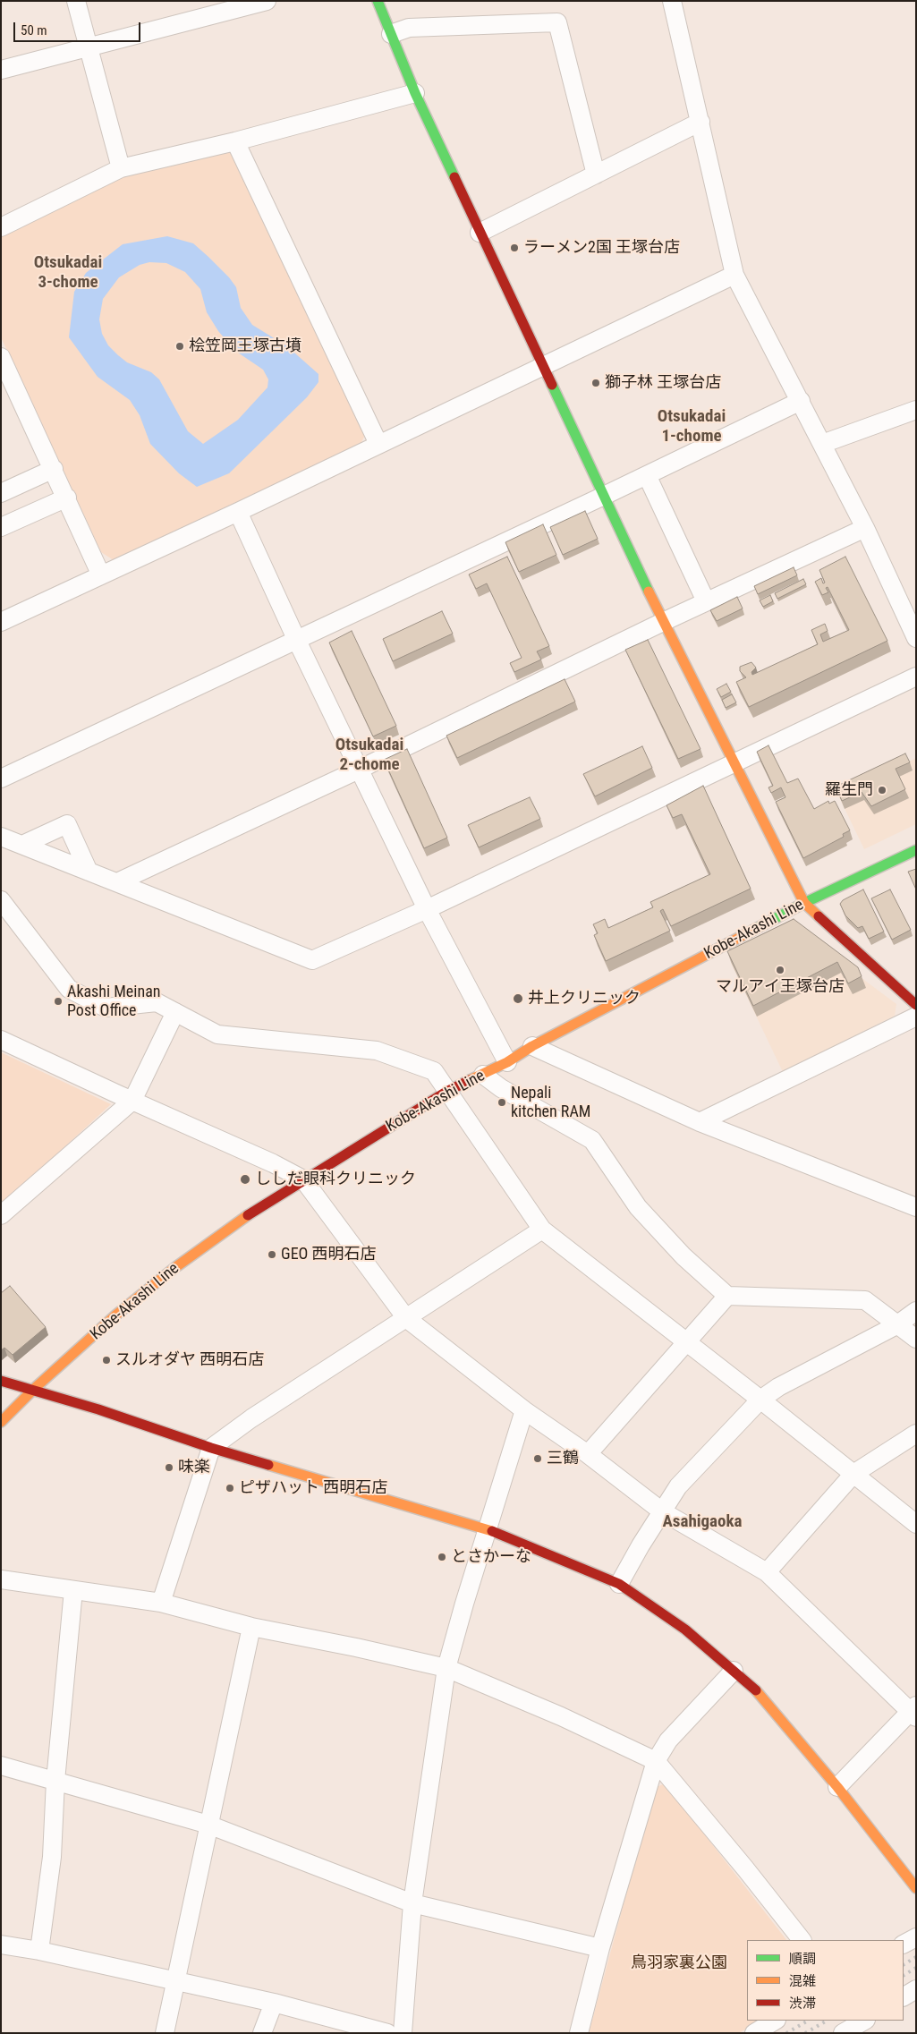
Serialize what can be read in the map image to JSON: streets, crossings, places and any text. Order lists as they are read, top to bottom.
{
  "streets": {
    "street": ["Kobe-Akashi Line"]
  },
  "districts": [
    "Otsukadai 3-chome",
    "Otsukadai 1-chome",
    "Otsukadai 2-chome",
    "Asahigaoka"
  ],
  "parks": ["鳥羽家裏公園"],
  "places": [
    "ラーメン2国 王塚台店",
    "桧笠岡王塚古墳",
    "獅子林 王塚台店",
    "羅生門",
    "マルアイ王塚台店",
    "井上クリニック",
    "Akashi Meinan Post Office",
    "Nepali kitchen RAM",
    "ししだ眼科クリニック",
    "GEO 西明石店",
    "スルオダヤ 西明石店",
    "三鶴",
    "味楽",
    "ピザハット 西明石店",
    "とさかーな"
  ],
  "legend": ["順調", "混雑", "渋滞"],
  "scale_bar": "50 m"
}
